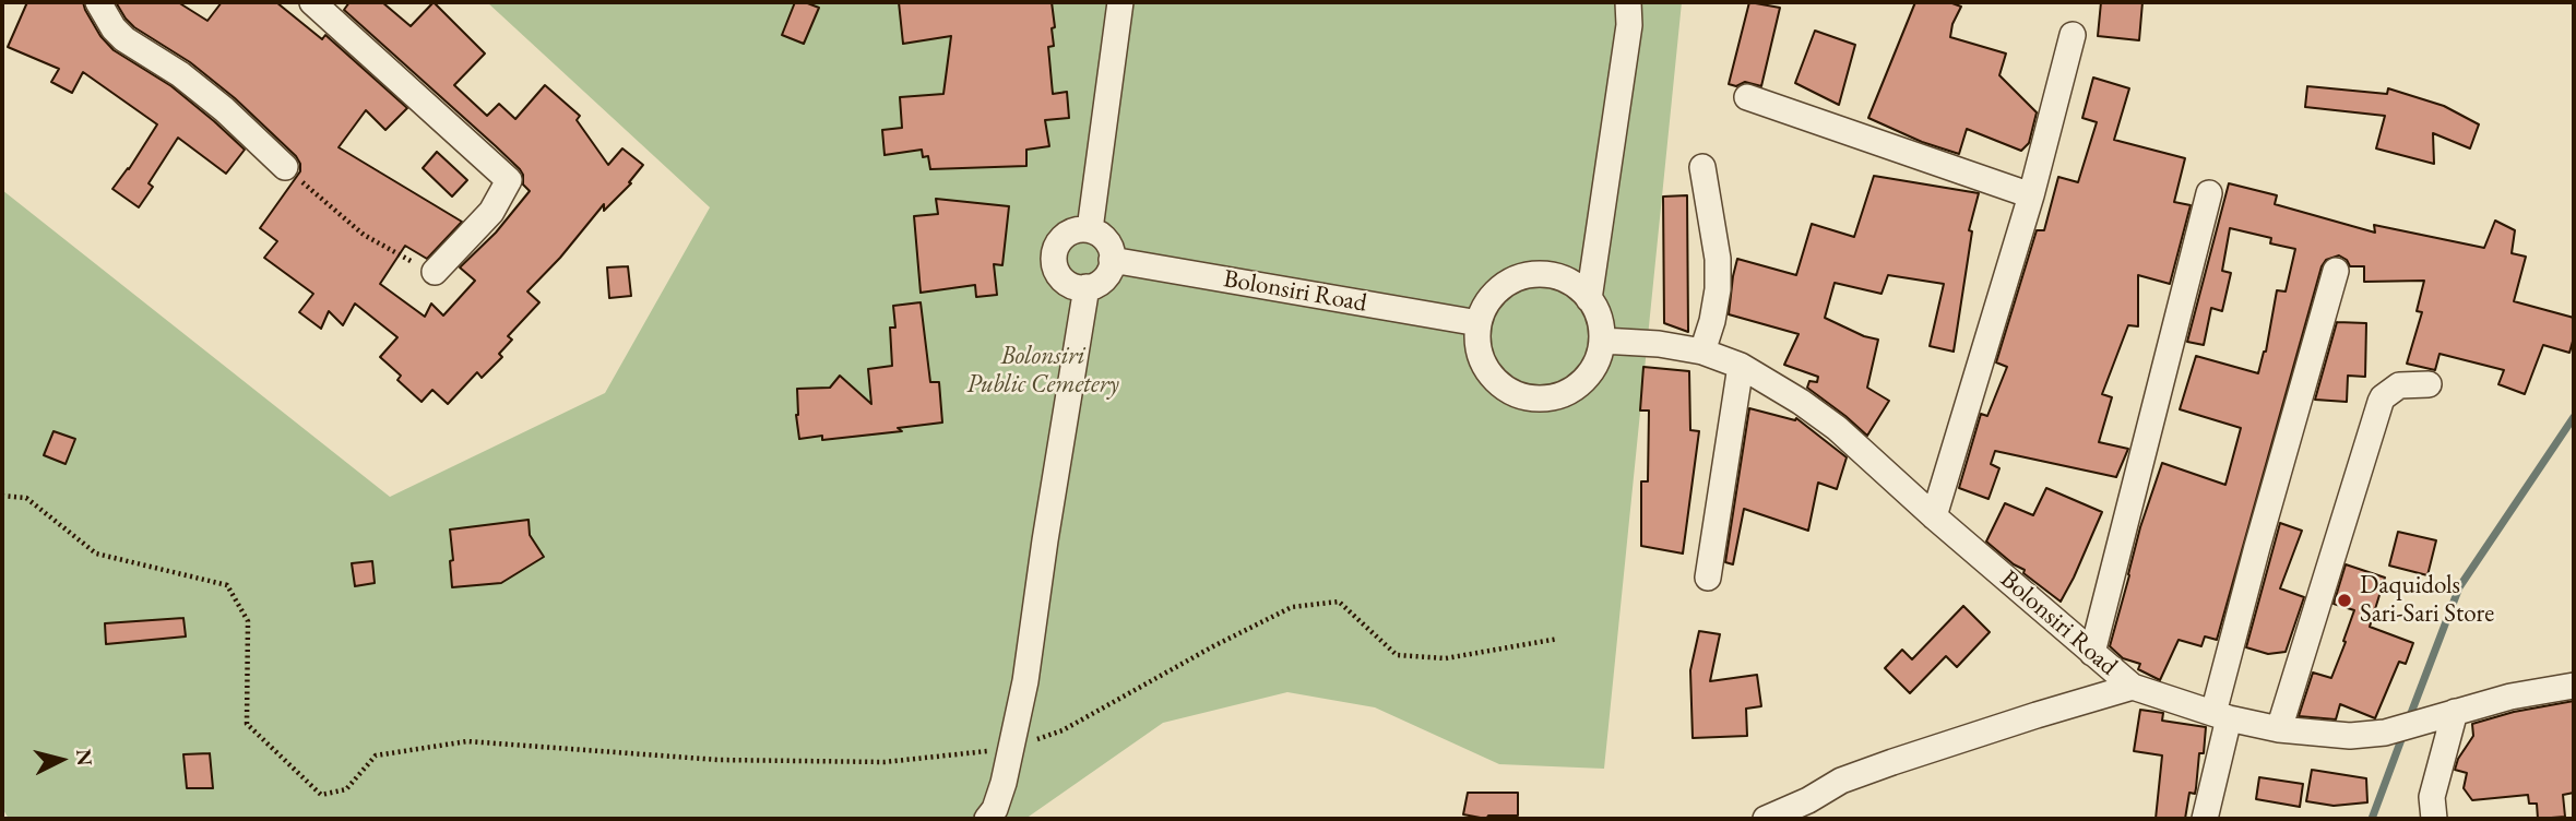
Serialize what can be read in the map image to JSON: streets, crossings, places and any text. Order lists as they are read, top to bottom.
{
  "streets": {
    "street": ["Bolonsiri Road"]
  },
  "parks": ["Bolonsiri Public Cemetery"],
  "places": ["Daquidols Sari-Sari Store"],
  "north": "right"
}
